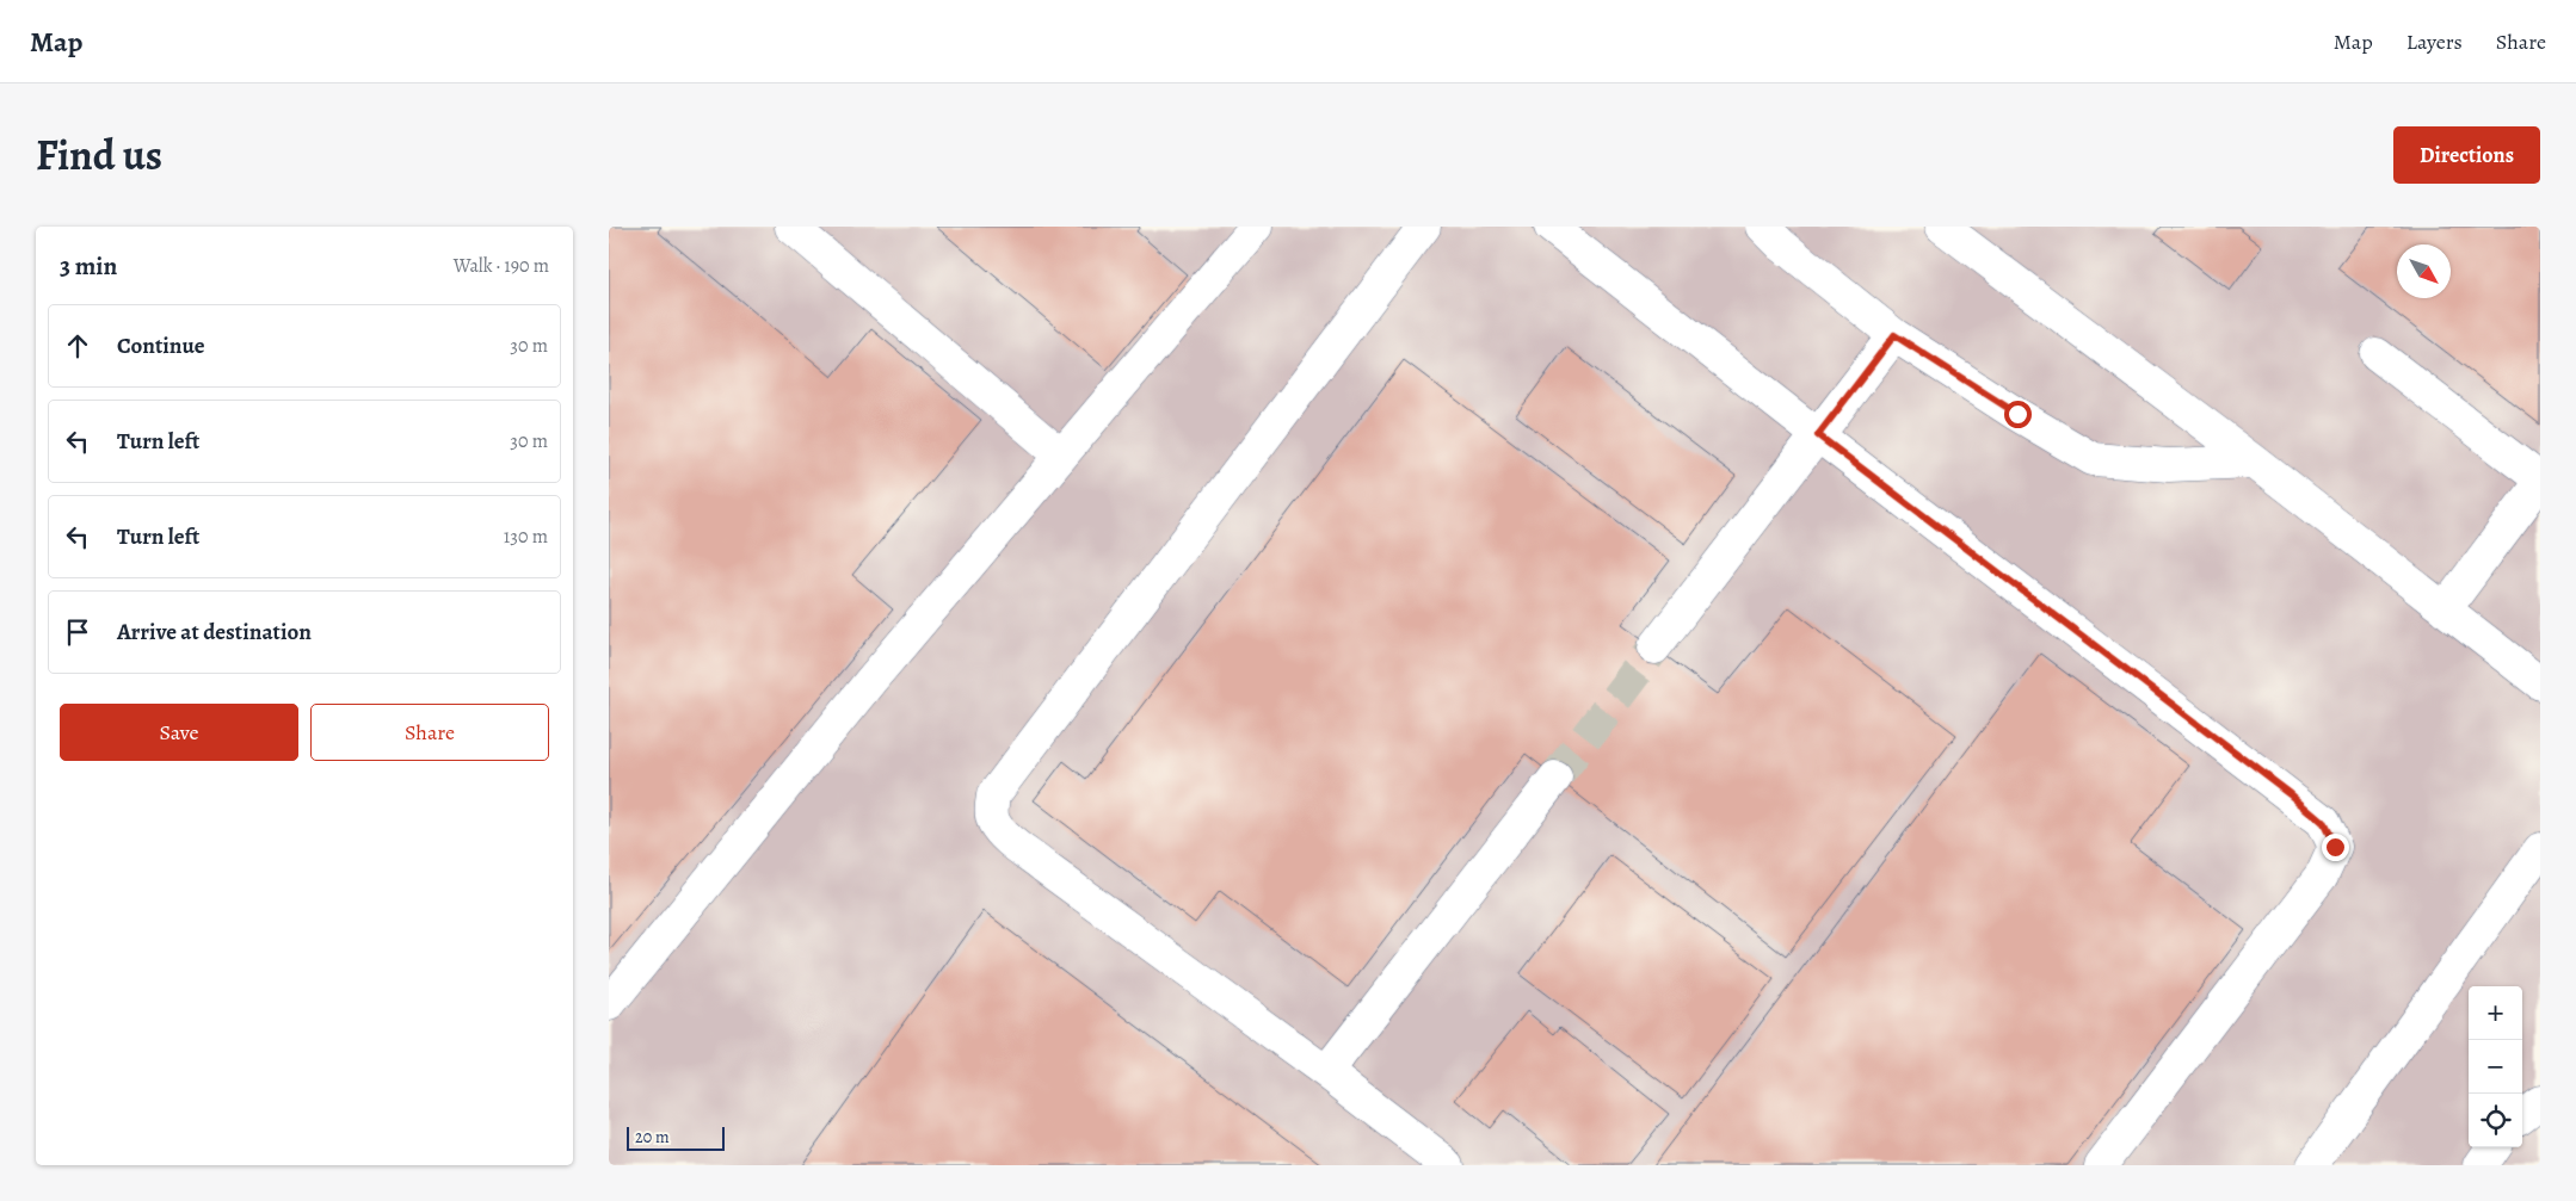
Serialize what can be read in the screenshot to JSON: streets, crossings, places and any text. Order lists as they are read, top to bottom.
{
  "scale_bar": "20 m",
  "north": "bottom right",
  "page": {
    "header": "Map",
    "nav": ["Map", "Layers", "Share"],
    "title": "Find us",
    "buttons": [
      "Directions",
      ["Save", "Share"]
    ],
    "heading": ["3 min", "Walk · 190 m"],
    "list": [
      ["Continue", "30 m"],
      ["Turn left", "30 m"],
      ["Turn left", "130 m"],
      "Arrive at destination"
    ],
    "map_buttons": ["+", "−"],
    "scale": "20 m"
  }
}
